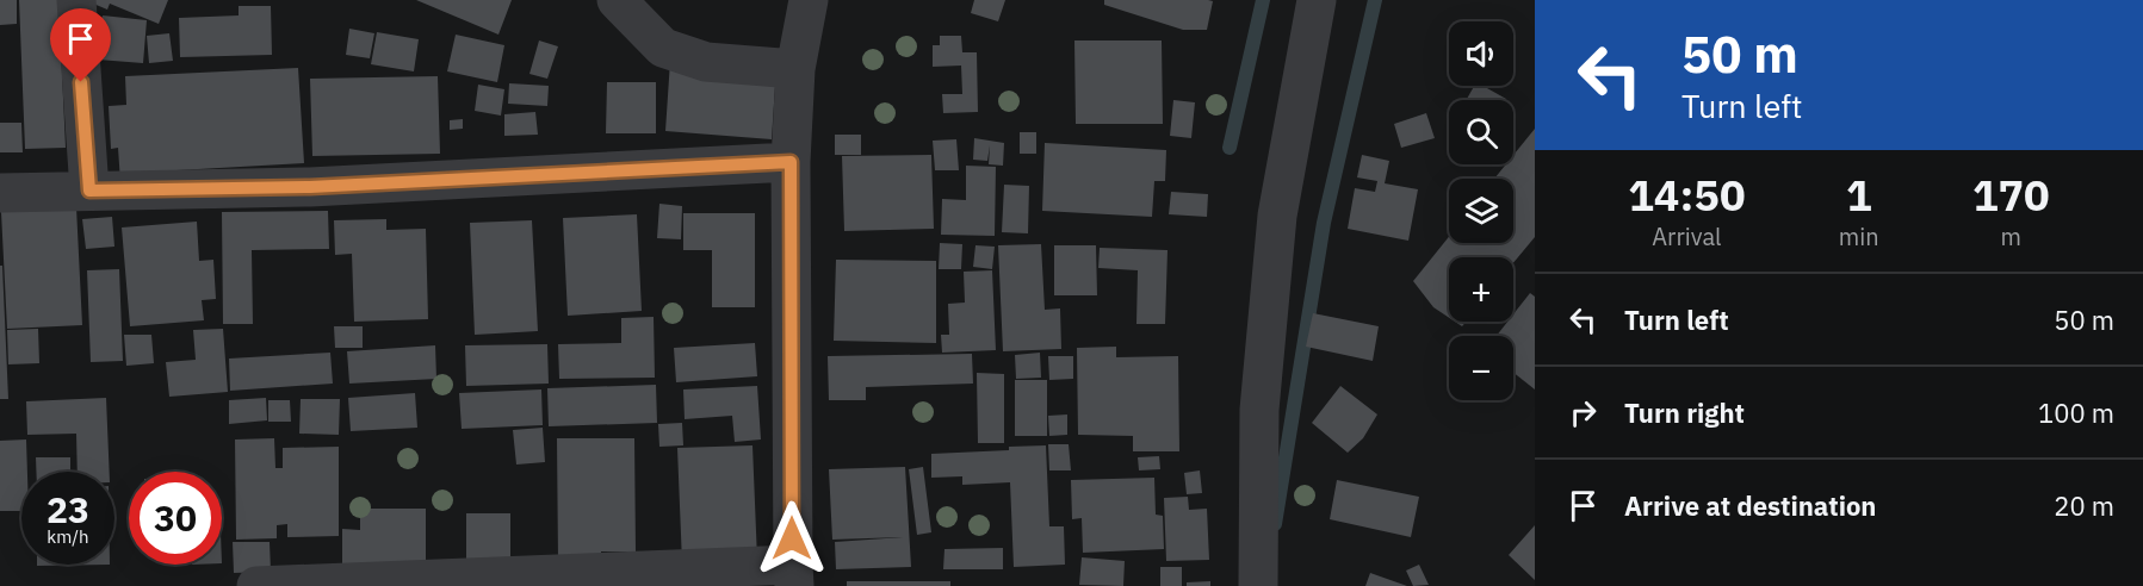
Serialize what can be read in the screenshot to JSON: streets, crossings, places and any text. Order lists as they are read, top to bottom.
{
  "page": {
    "turn": ["50 m", "Turn left"],
    "map_buttons": ["+", "−"],
    "eta": [
      "14:50",
      "Arrival",
      "1",
      "min",
      "170",
      "m"
    ],
    "list": [
      {
        "name": "Turn left",
        "value": "50 m"
      },
      {
        "name": "Turn right",
        "value": "100 m"
      },
      {
        "name": "Arrive at destination",
        "value": "20 m"
      }
    ],
    "speed": "23 km/h",
    "limit": "30"
  }
}
